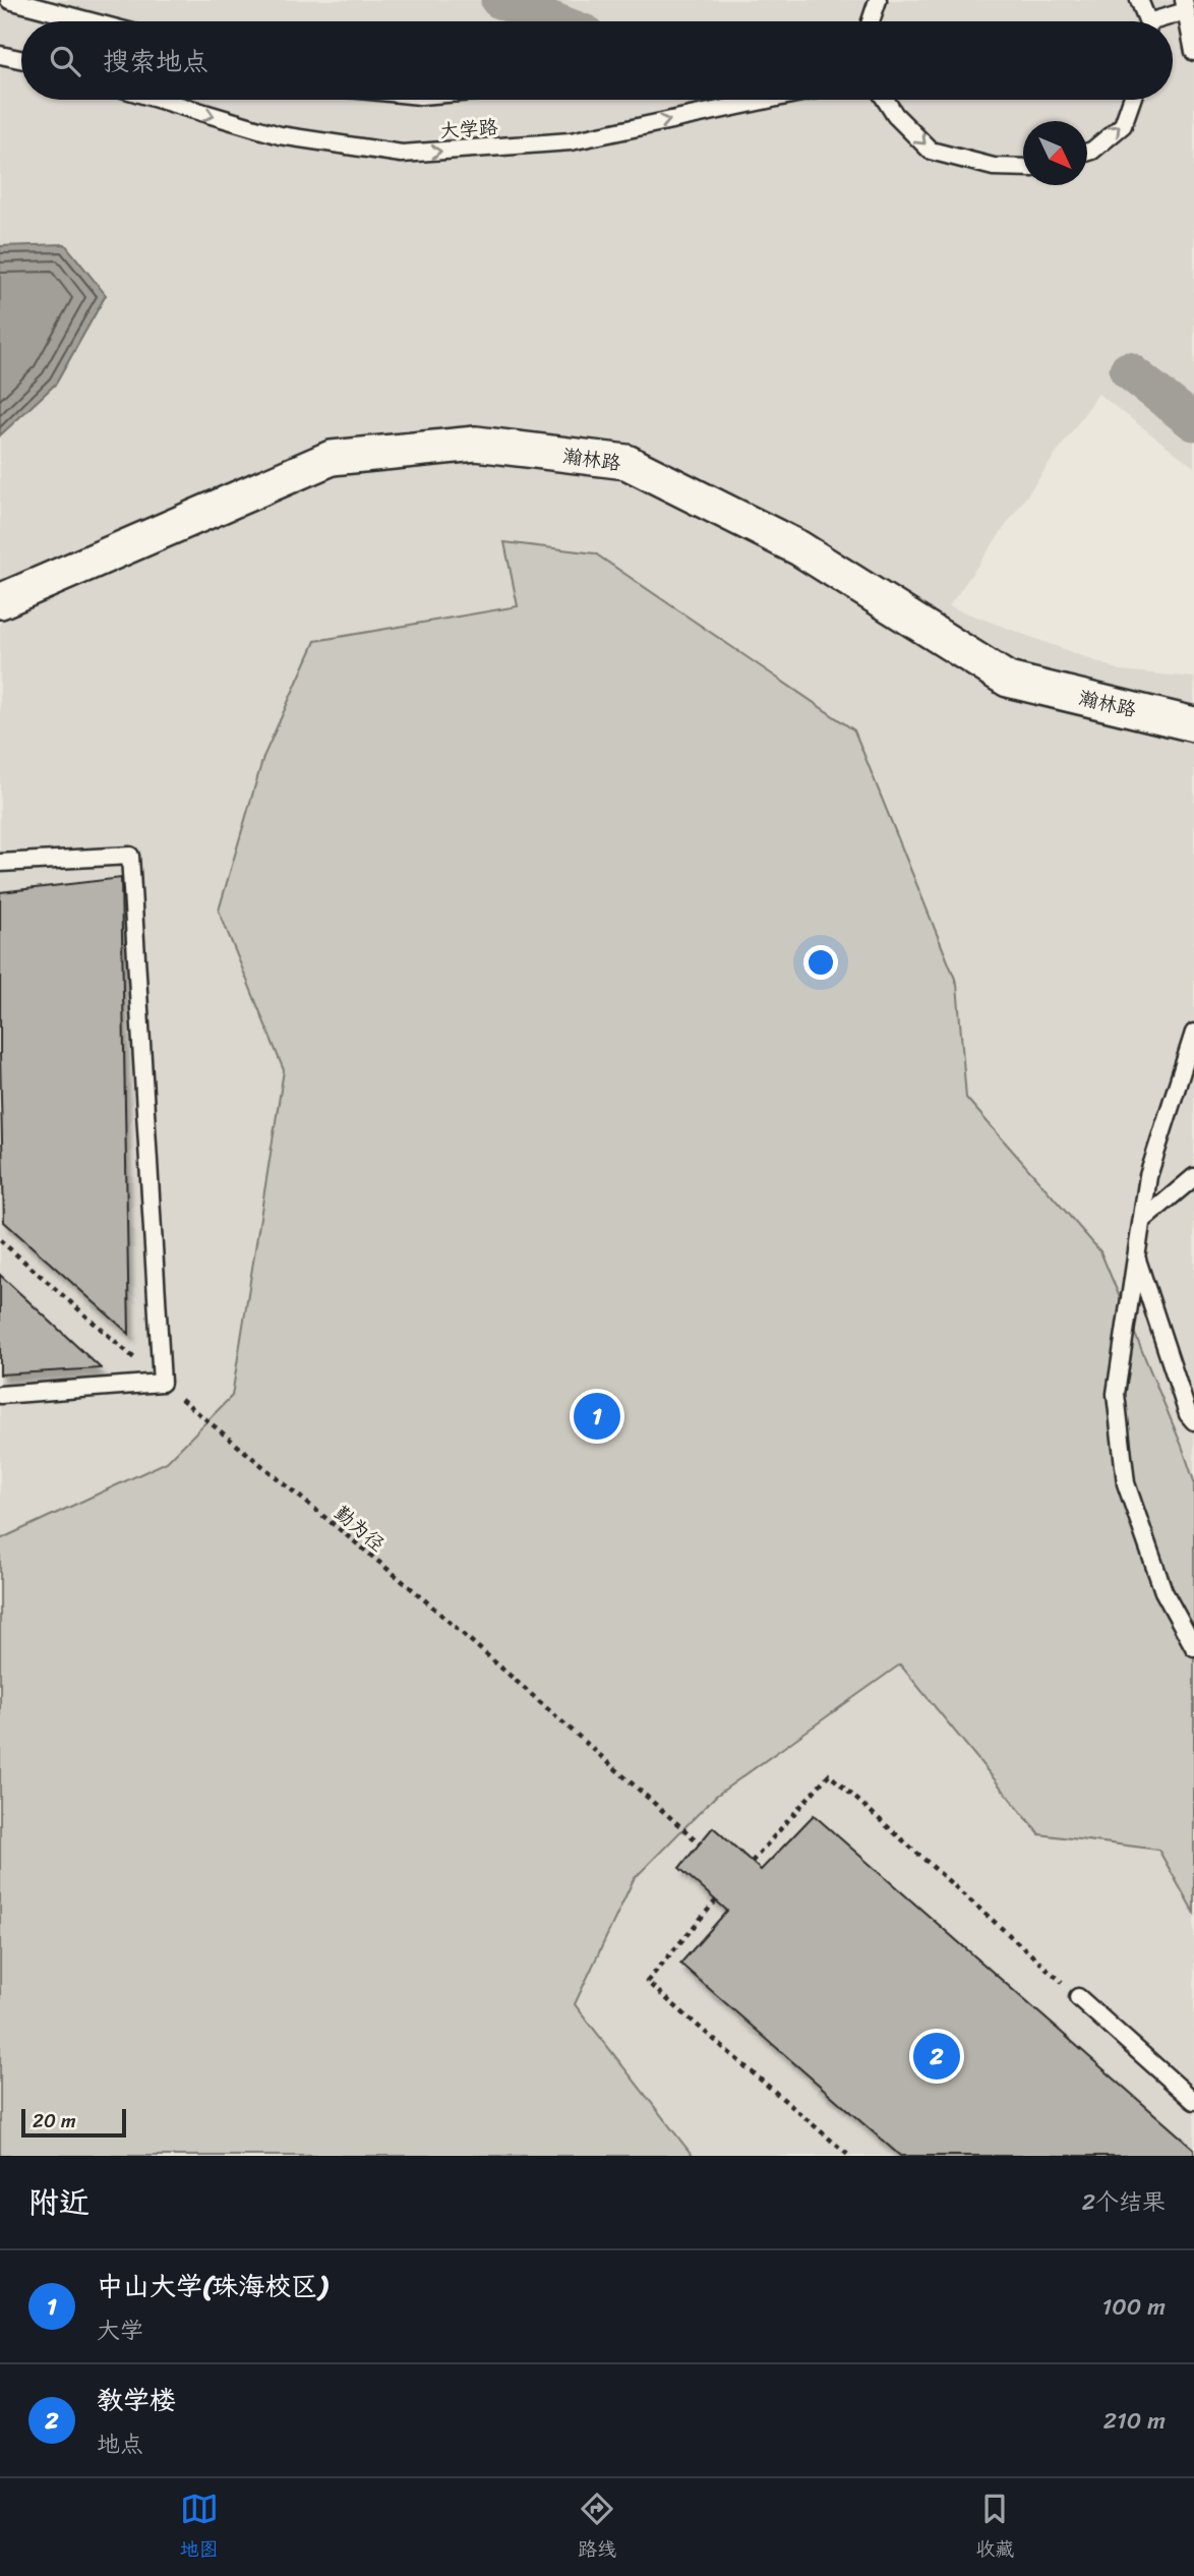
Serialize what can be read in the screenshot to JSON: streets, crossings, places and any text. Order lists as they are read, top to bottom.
{
  "streets": {
    "street": ["瀚林路"],
    "lane": ["大学路"],
    "path": ["勤为径"]
  },
  "one_way": ["大学路"],
  "scale_bar": "20 m",
  "north": "bottom right",
  "page": {
    "search": "搜索地点",
    "pins": ["1", "2"],
    "scale": "20 m",
    "heading": ["附近", "2个结果"],
    "list": [
      {
        "mark": "1",
        "name": "中山大学(珠海校区)",
        "note": "大学",
        "value": "100 m"
      },
      {
        "mark": "2",
        "name": "教学楼",
        "note": "地点",
        "value": "210 m"
      }
    ],
    "nav": ["地图", "路线", "收藏"]
  }
}
